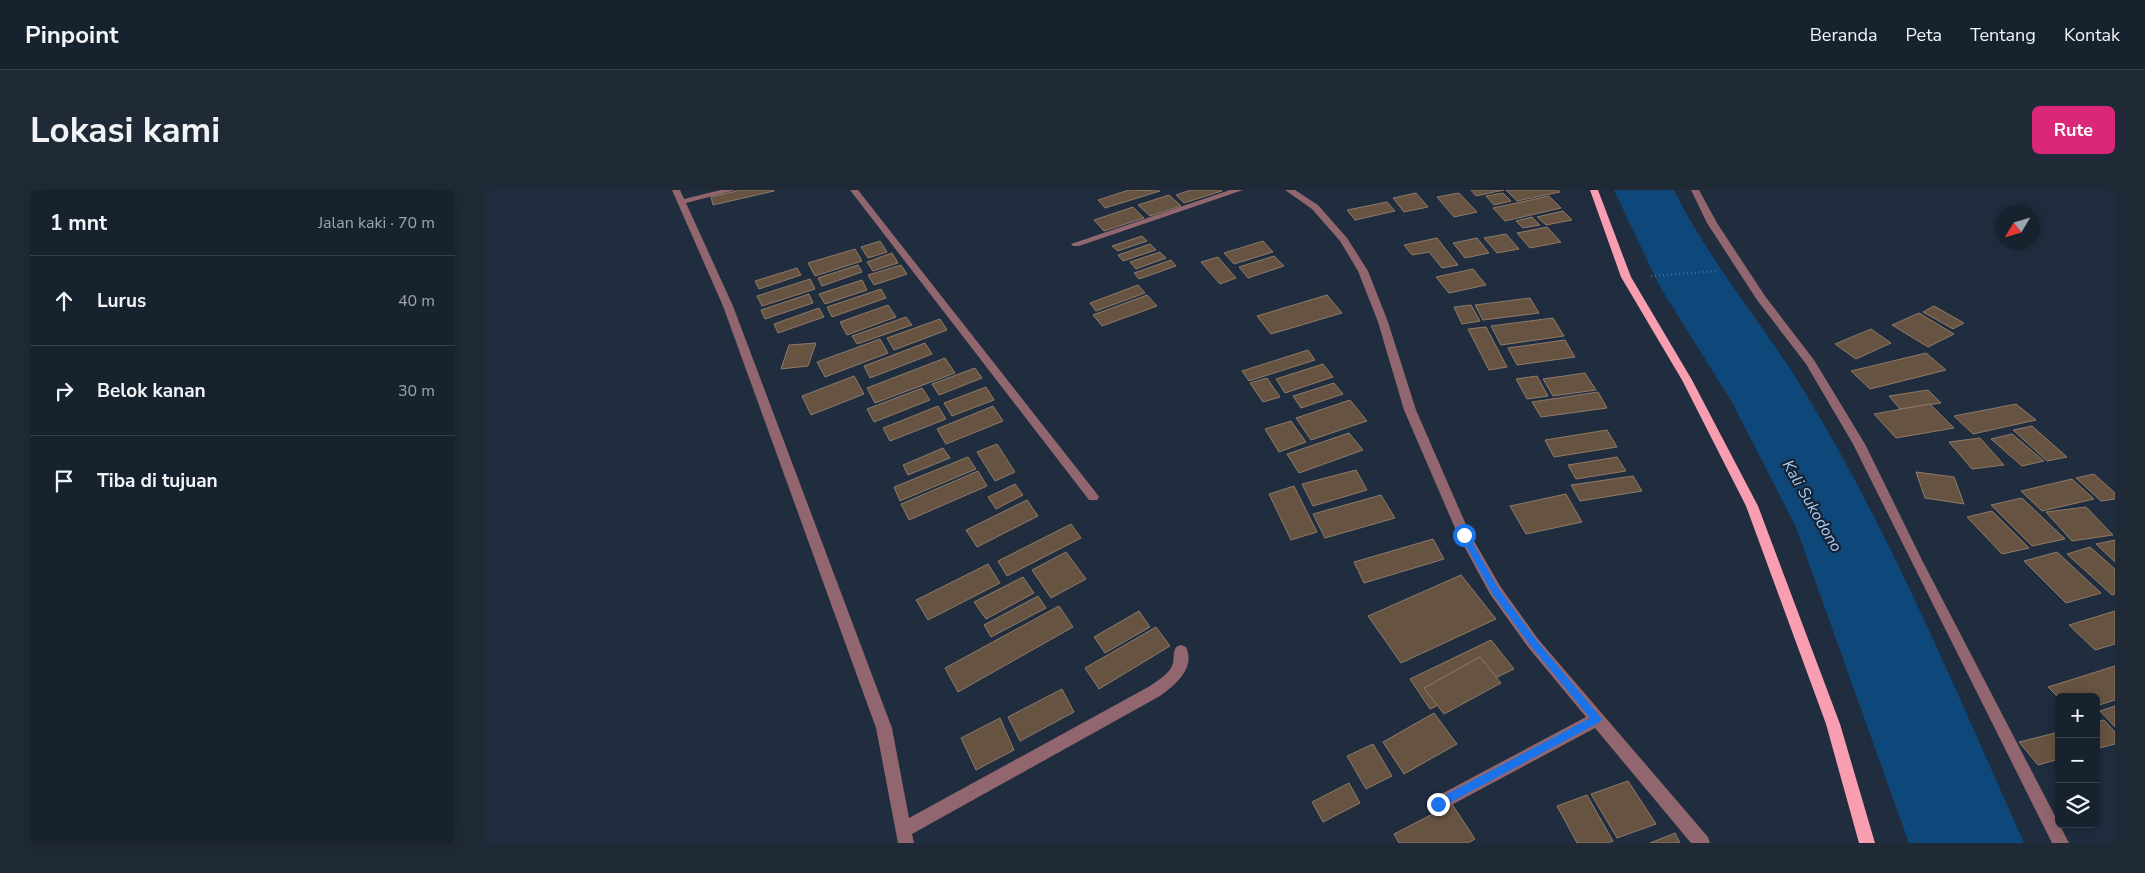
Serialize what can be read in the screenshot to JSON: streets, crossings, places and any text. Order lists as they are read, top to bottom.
{
  "water": ["Kali Sukodono"],
  "north": "bottom left",
  "page": {
    "header": "Pinpoint",
    "nav": [
      "Beranda",
      "Peta",
      "Tentang",
      "Kontak"
    ],
    "buttons": "Rute",
    "title": "Lokasi kami",
    "heading": ["1 mnt", "Jalan kaki · 70 m"],
    "list": [
      ["Lurus", "40 m"],
      ["Belok kanan", "30 m"],
      "Tiba di tujuan"
    ],
    "map_buttons": ["+", "−"]
  }
}
